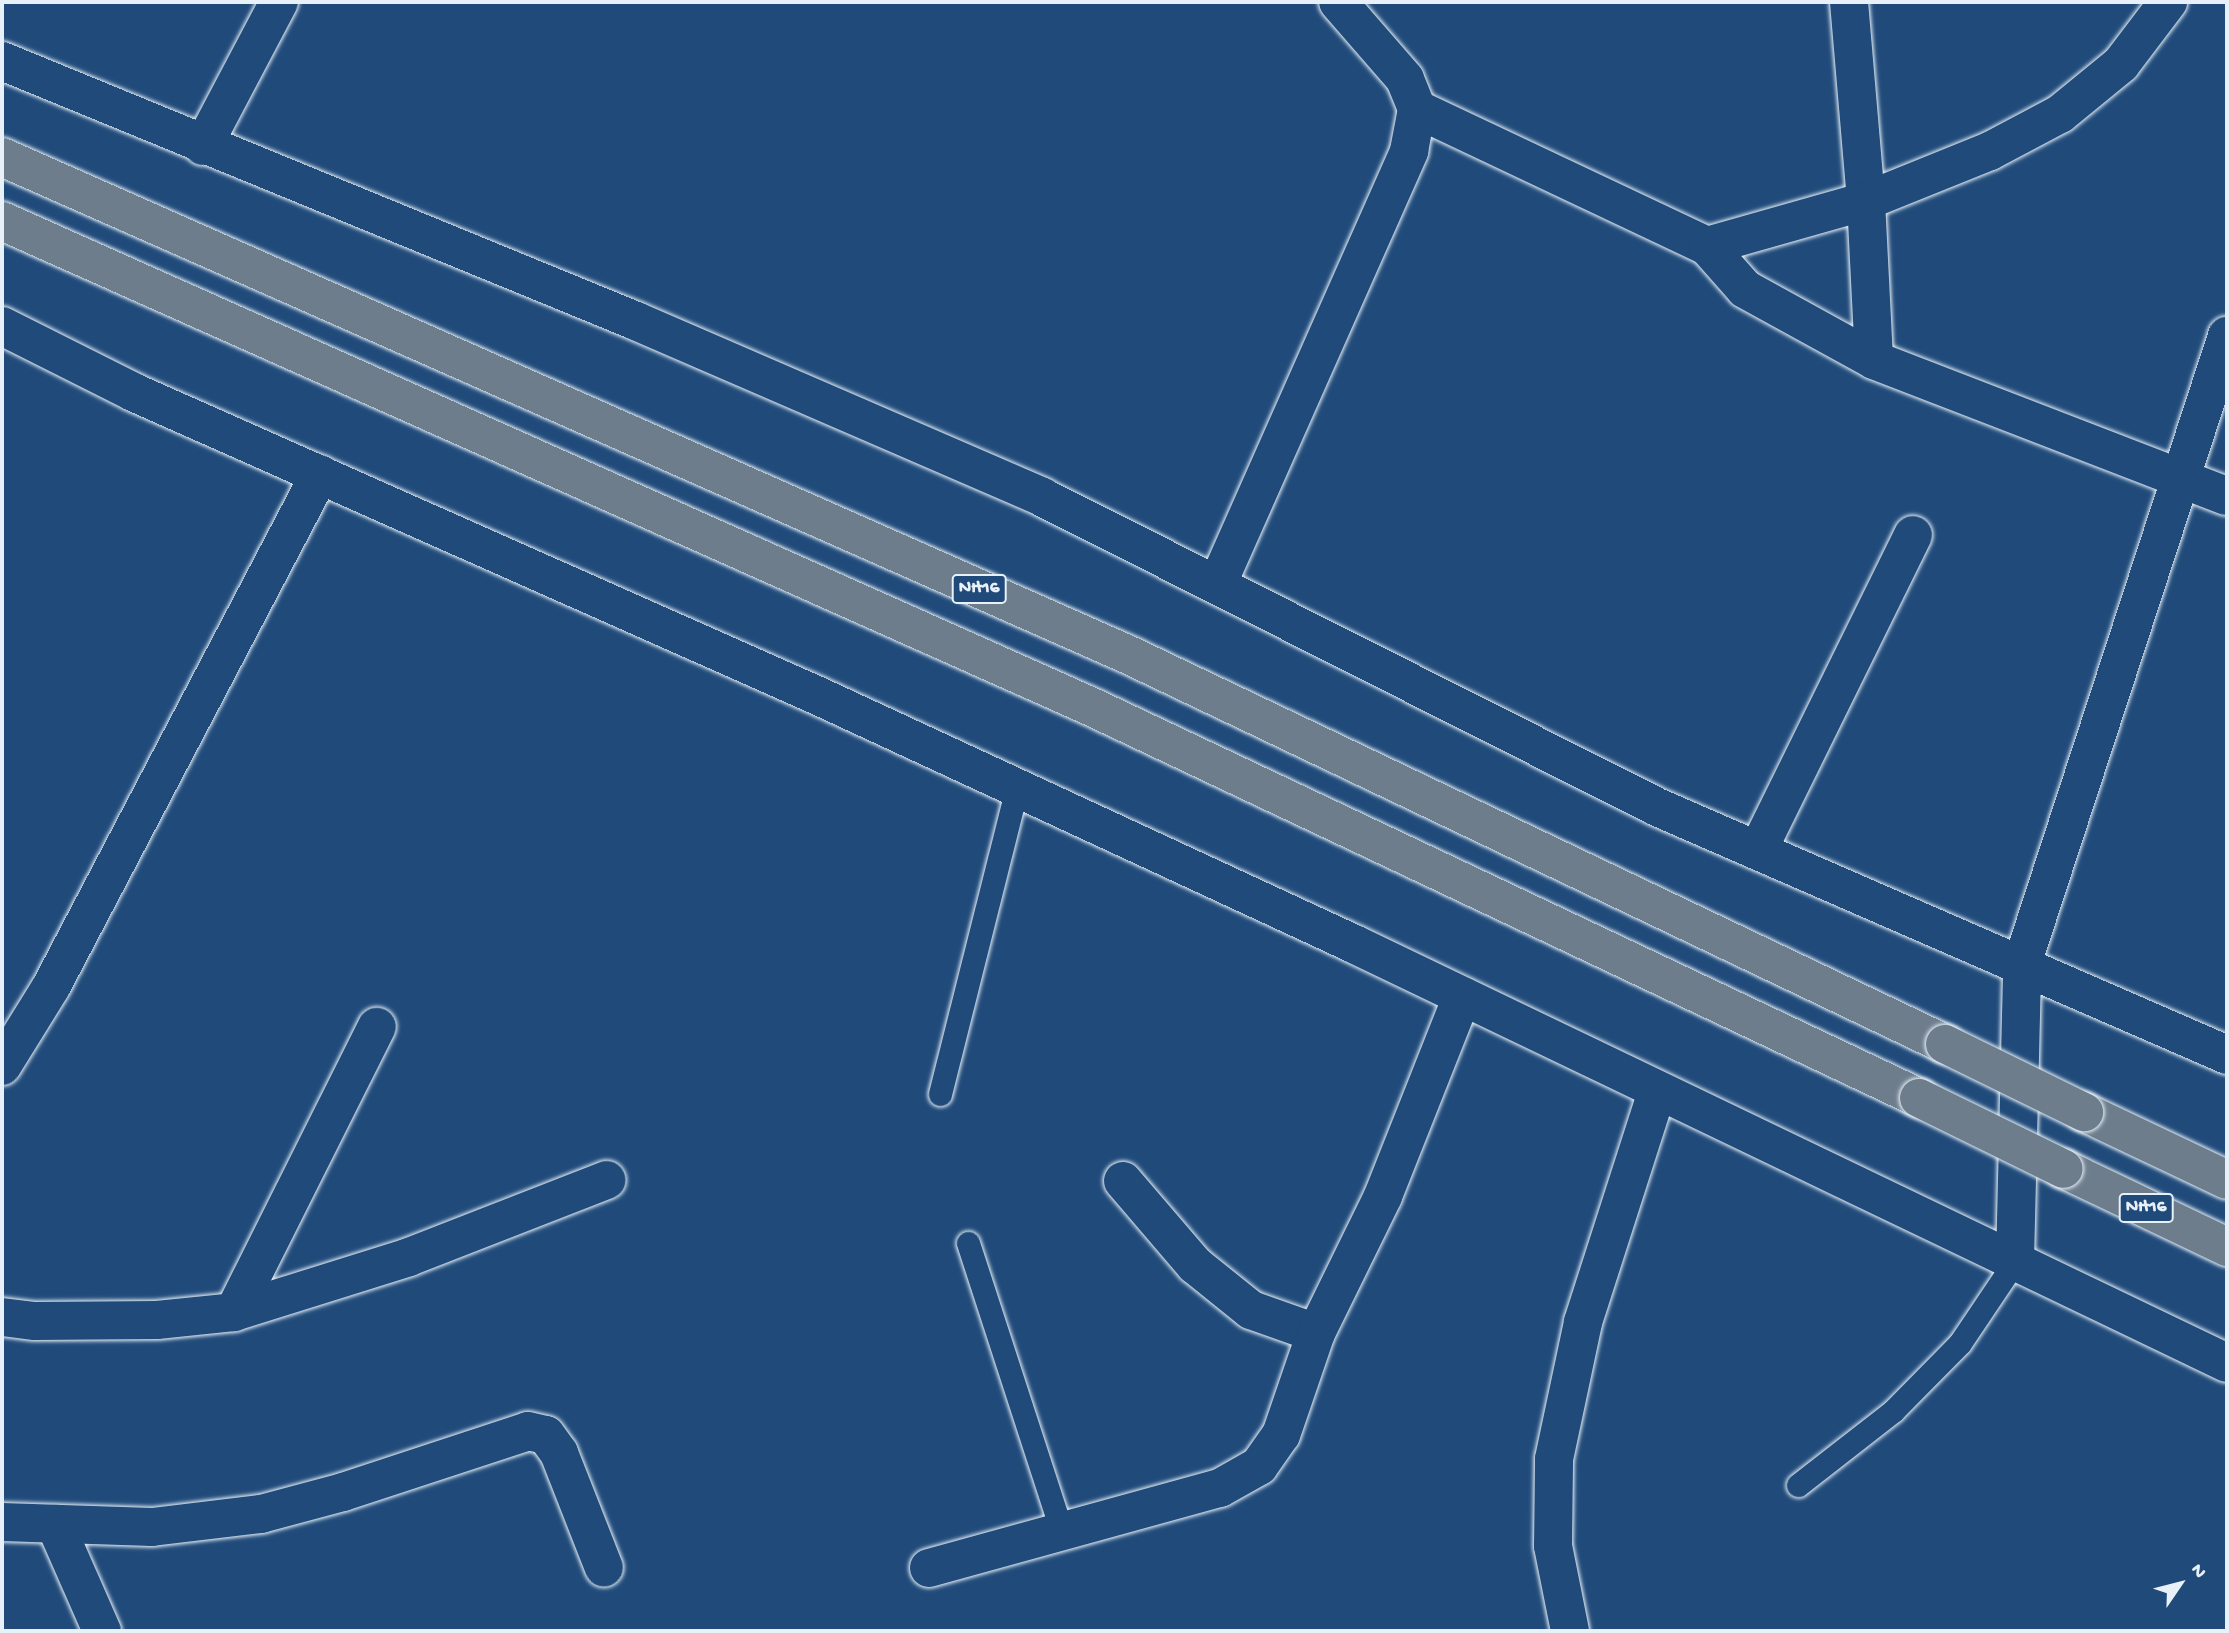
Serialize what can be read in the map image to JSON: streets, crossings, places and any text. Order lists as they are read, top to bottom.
{
  "streets": {
    "highway": ["NH16"]
  },
  "north": "top right"
}
